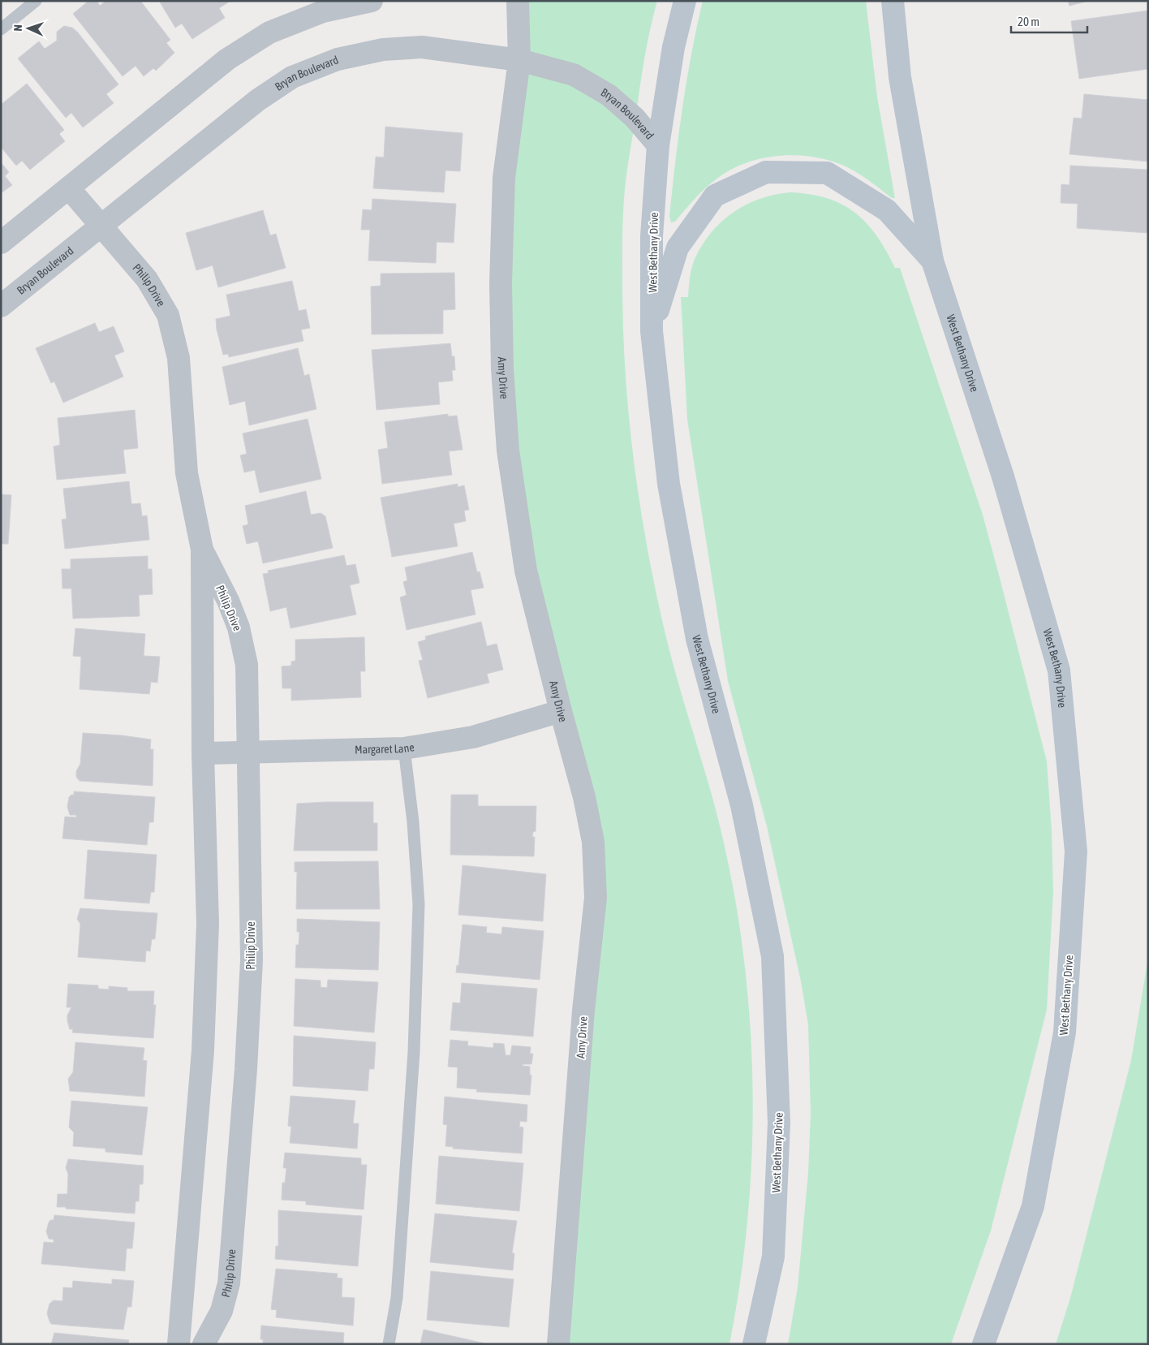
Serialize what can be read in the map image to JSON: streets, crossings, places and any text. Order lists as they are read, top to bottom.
{
  "streets": {
    "main road": ["West Bethany Drive"],
    "street": [
      "Bryan Boulevard",
      "Philip Drive",
      "Amy Drive",
      "Margaret Lane"
    ]
  },
  "crossings": [
    ["Bryan Boulevard", "West Bethany Drive"],
    ["Bryan Boulevard", "Philip Drive"],
    ["Bryan Boulevard", "Amy Drive"],
    ["Philip Drive", "Margaret Lane"],
    ["Amy Drive", "Margaret Lane"]
  ],
  "scale_bar": "20 m",
  "north": "left"
}
